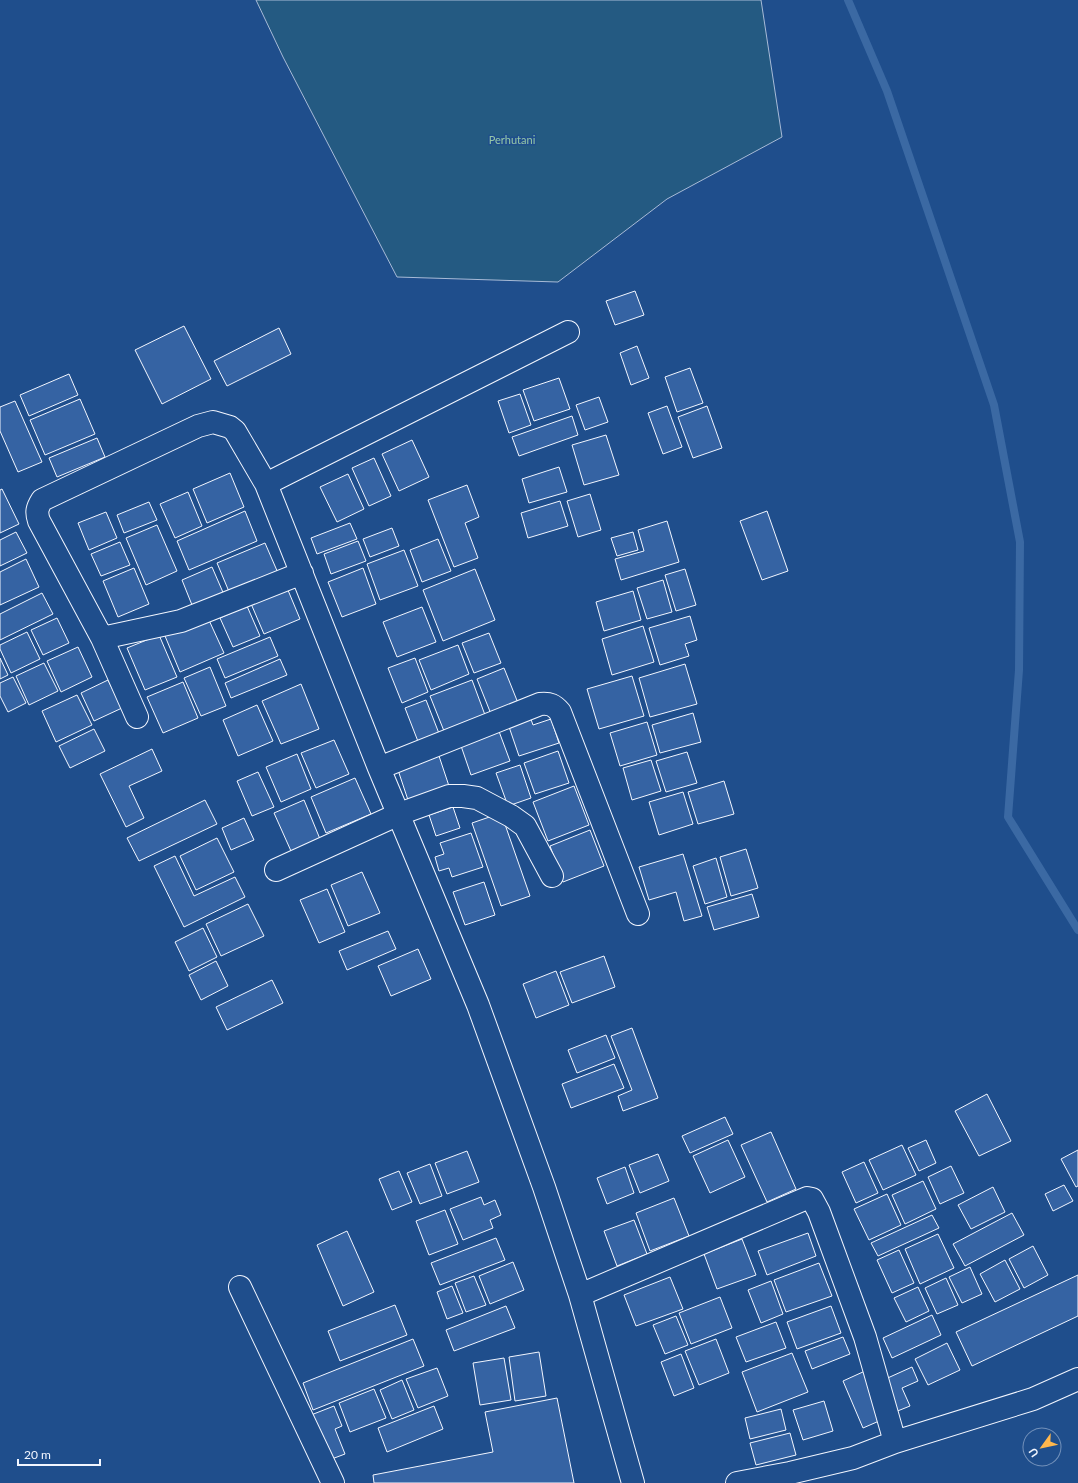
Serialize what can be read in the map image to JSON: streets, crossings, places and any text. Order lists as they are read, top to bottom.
{
  "parks": ["Perhutani"],
  "scale_bar": "20 m",
  "north": "bottom left"
}
